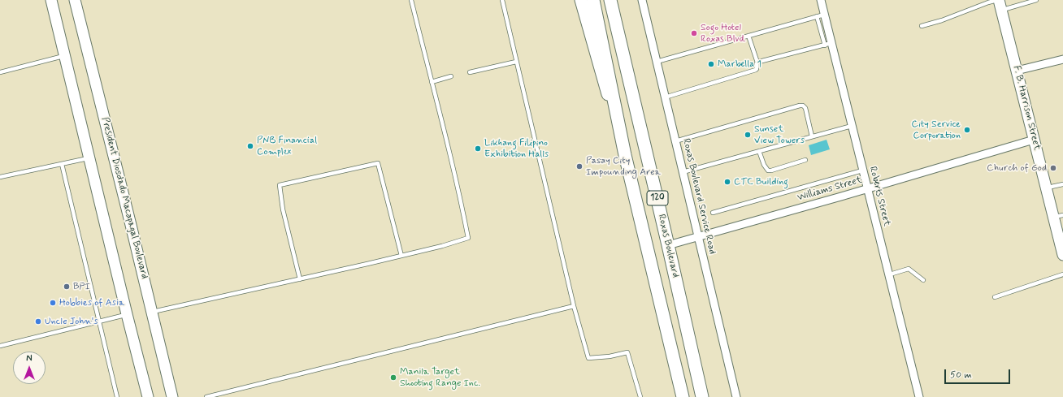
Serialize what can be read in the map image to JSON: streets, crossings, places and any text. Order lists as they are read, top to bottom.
{
  "streets": {
    "main road": [
      "F. B. Harrison Street",
      "President Diosdado Macapagal Boulevard",
      "120",
      "Roxas Boulevard"
    ],
    "street": ["Williams Street", "Roxas Boulevard Service Road", "Roberts Street"]
  },
  "crossings": [
    ["F. B. Harrison Street", "Williams Street"],
    ["Williams Street", "Roxas Boulevard Service Road"],
    ["Williams Street", "Roberts Street"],
    ["Williams Street", "Roxas Boulevard"]
  ],
  "places": [
    "Sogo Hotel Roxas Blvd.",
    "Marbella 1",
    "City Service Corporation",
    "Sunset View Towers",
    "PNB Financial Complex",
    "Likhang Filipino Exhibition Halls",
    "Pasay City Impounding Area",
    "Church of God",
    "CTC Building",
    "BPI",
    "Hobbies of Asia",
    "Uncle John's",
    "Manila Target Shooting Range Inc."
  ],
  "scale_bar": "50 m",
  "north": "top"
}
